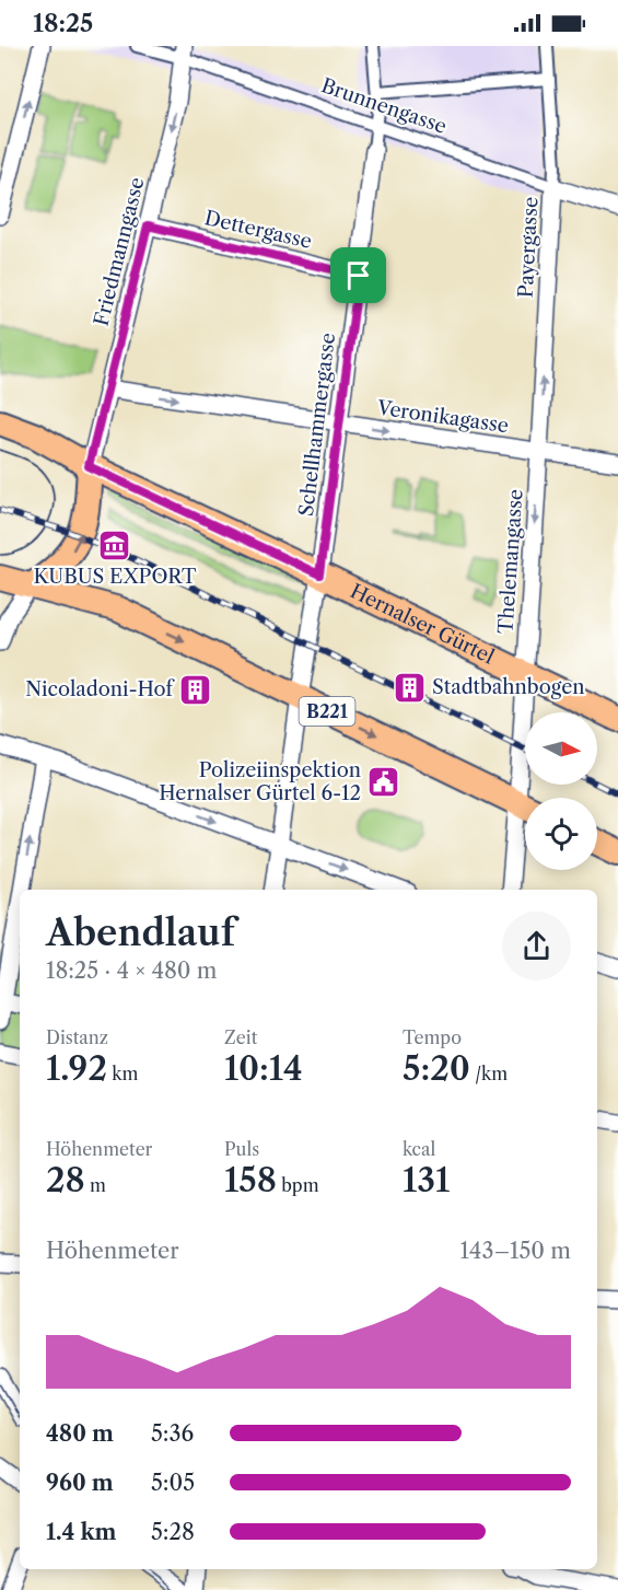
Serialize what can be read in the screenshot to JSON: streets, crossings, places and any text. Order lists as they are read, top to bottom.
{
  "streets": {
    "main road": ["Hernalser Gürtel", "B221"],
    "street": [
      "Brunnengasse",
      "Dettergasse",
      "Payergasse",
      "Friedmanngasse",
      "Veronikagasse",
      "Schellhammergasse",
      "Thelemangasse"
    ]
  },
  "crossings": [
    ["Brunnengasse", "Payergasse"],
    ["Brunnengasse", "Friedmanngasse"],
    ["Brunnengasse", "Schellhammergasse"],
    ["Dettergasse", "Friedmanngasse"],
    ["Dettergasse", "Schellhammergasse"],
    ["Payergasse", "Veronikagasse"],
    ["Payergasse", "Thelemangasse"],
    ["Friedmanngasse", "Veronikagasse"],
    ["Friedmanngasse", "Hernalser Gürtel"],
    ["Veronikagasse", "Schellhammergasse"],
    ["Veronikagasse", "Thelemangasse"],
    ["Schellhammergasse", "Hernalser Gürtel"],
    ["Thelemangasse", "Hernalser Gürtel"]
  ],
  "one_way": ["Payergasse", "Veronikagasse", "Thelemangasse"],
  "places": {
    "museum": ["KUBUS EXPORT"],
    "building": ["Stadtbahnbogen", "Nicoladoni-Hof"],
    "public building": ["Polizeiinspektion Hernalser Gürtel 6-12"]
  },
  "north": "right",
  "page": {
    "status": "18:25",
    "heading": ["Abendlauf", "18:25 · 4 × 480 m"],
    "stats": [
      ["Distanz", "1.92 km"],
      ["Zeit", "10:14"],
      ["Tempo", "5:20 /km"],
      ["Höhenmeter", "28 m"],
      ["Puls", "158 bpm"],
      ["kcal", "131"]
    ],
    "chart": ["Höhenmeter", "143–150 m"],
    "list": [
      {
        "name": "480 m",
        "note": "5:36"
      },
      {
        "name": "960 m",
        "note": "5:05"
      },
      {
        "name": "1.4 km",
        "note": "5:28"
      }
    ]
  }
}
